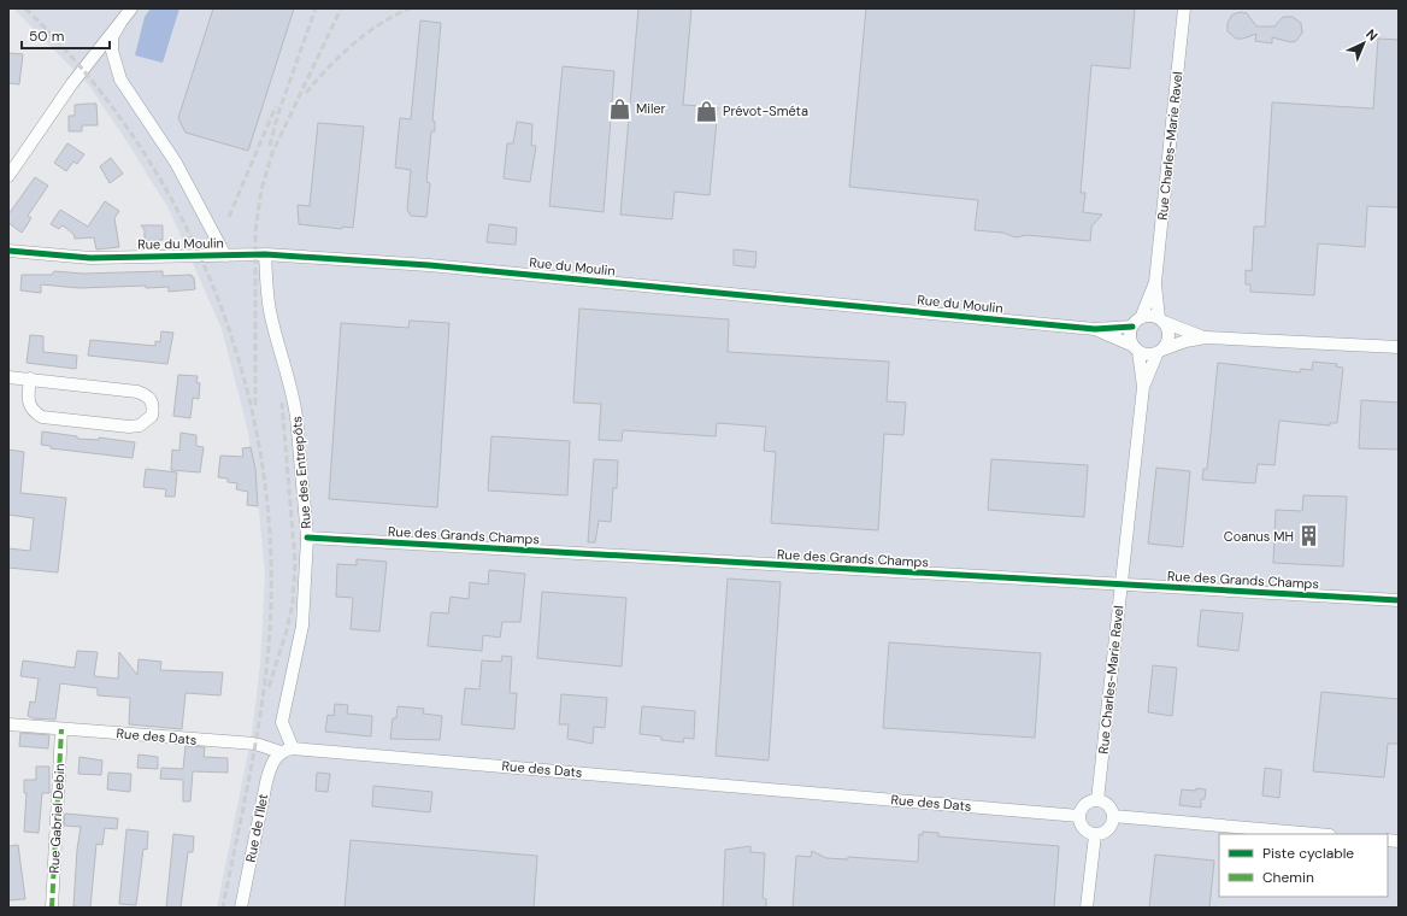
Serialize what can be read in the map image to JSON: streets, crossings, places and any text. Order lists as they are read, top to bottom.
{
  "streets": {
    "street": [
      "Rue Charles-Marie Ravel",
      "Rue du Moulin",
      "Rue des Entrepôts",
      "Rue des Grands Champs",
      "Rue des Dats",
      "Rue Gabriel Debin",
      "Rue de l'Ilet"
    ]
  },
  "crossings": [
    ["Rue Charles-Marie Ravel", "Rue du Moulin"],
    ["Rue Charles-Marie Ravel", "Rue des Grands Champs"],
    ["Rue Charles-Marie Ravel", "Rue des Dats"],
    ["Rue du Moulin", "Rue des Entrepôts"],
    ["Rue des Entrepôts", "Rue des Grands Champs"],
    ["Rue des Entrepôts", "Rue des Dats"],
    ["Rue des Dats", "Rue Gabriel Debin"],
    ["Rue des Dats", "Rue de l'Ilet"]
  ],
  "places": {
    "shop": ["Miler", "Prévot-Sméta"],
    "building": ["Coanus MH"]
  },
  "legend": ["Piste cyclable", "Chemin"],
  "scale_bar": "50 m",
  "north": "top right"
}
